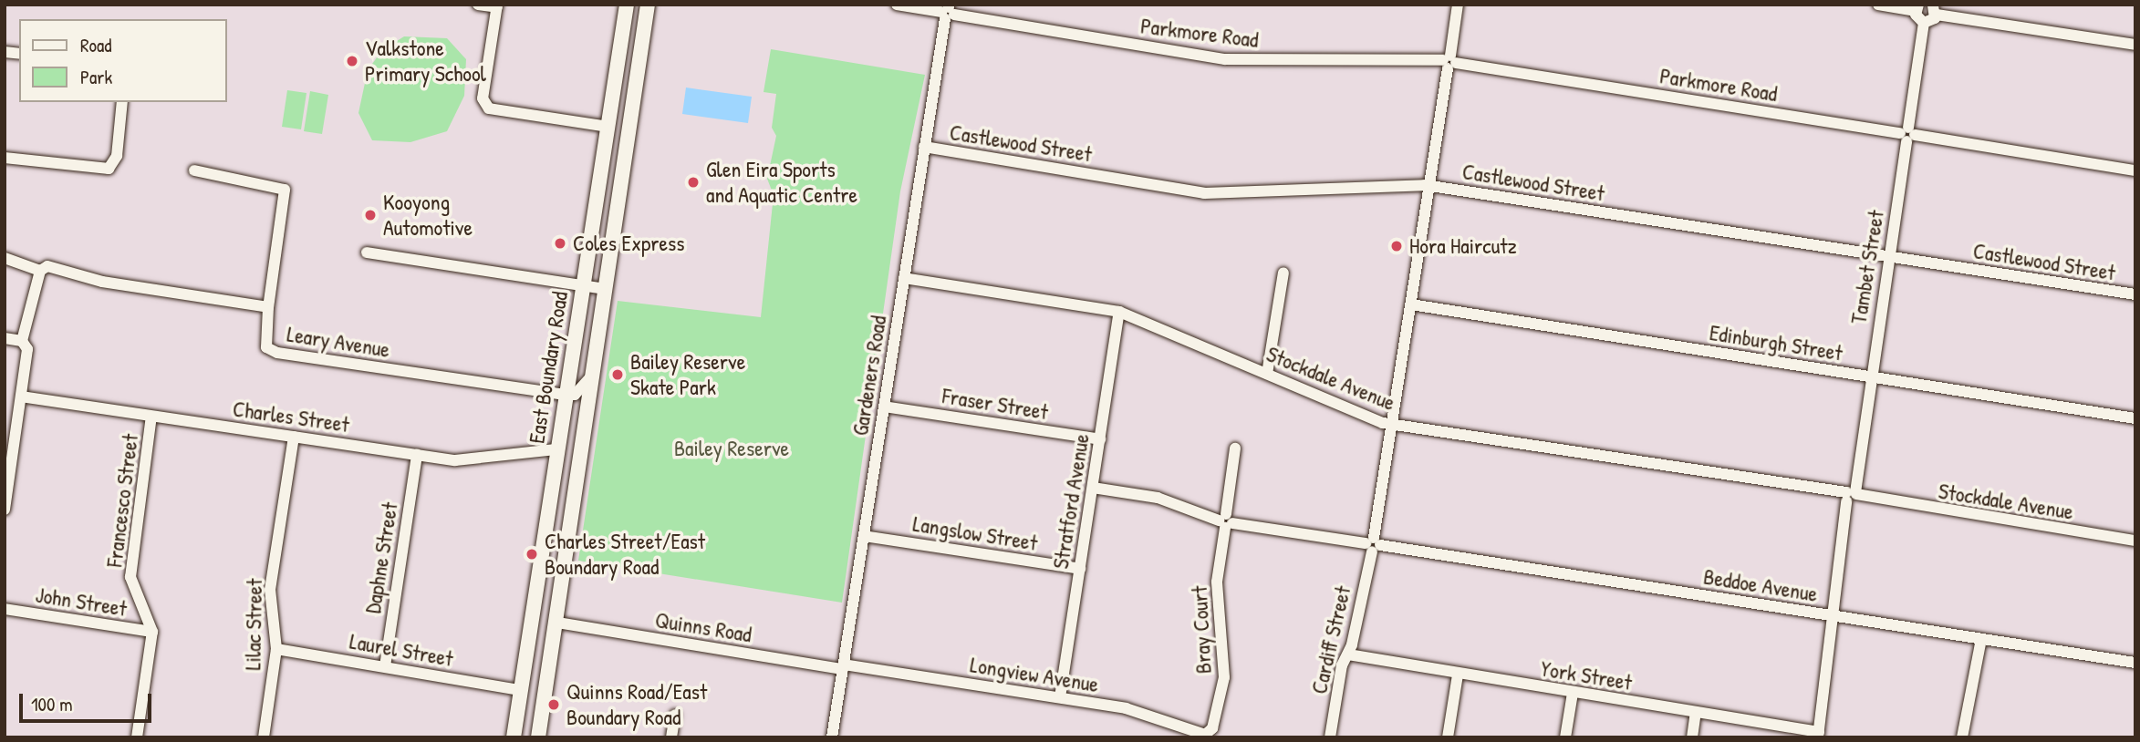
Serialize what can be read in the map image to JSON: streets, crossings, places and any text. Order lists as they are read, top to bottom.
{
  "streets": {
    "main road": ["East Boundary Road"],
    "street": [
      "Parkmore Road",
      "Castlewood Street",
      "Tambet Street",
      "Leary Avenue",
      "Edinburgh Street",
      "Gardeners Road",
      "Stockdale Avenue",
      "Fraser Street",
      "Charles Street",
      "Francesco Street",
      "Stratford Avenue",
      "Langslow Street",
      "Daphne Street",
      "Beddoe Avenue",
      "John Street",
      "Lilac Street",
      "Quinns Road",
      "Bray Court",
      "Cardiff Street",
      "Laurel Street",
      "Longview Avenue",
      "York Street"
    ]
  },
  "crossings": [
    ["Parkmore Road", "Tambet Street"],
    ["Parkmore Road", "Gardeners Road"],
    ["Parkmore Road", "Cardiff Street"],
    ["Castlewood Street", "Tambet Street"],
    ["Castlewood Street", "Gardeners Road"],
    ["Castlewood Street", "Cardiff Street"],
    ["Tambet Street", "Edinburgh Street"],
    ["Tambet Street", "Stockdale Avenue"],
    ["Tambet Street", "Beddoe Avenue"],
    ["Tambet Street", "York Street"],
    ["Leary Avenue", "East Boundary Road"],
    ["Edinburgh Street", "Cardiff Street"],
    ["East Boundary Road", "Charles Street"],
    ["East Boundary Road", "Quinns Road"],
    ["East Boundary Road", "Laurel Street"],
    ["Gardeners Road", "Stockdale Avenue"],
    ["Gardeners Road", "Fraser Street"],
    ["Gardeners Road", "Langslow Street"],
    ["Gardeners Road", "Quinns Road"],
    ["Gardeners Road", "Longview Avenue"],
    ["Stockdale Avenue", "Stratford Avenue"],
    ["Stockdale Avenue", "Cardiff Street"],
    ["Fraser Street", "Stratford Avenue"],
    ["Charles Street", "Francesco Street"],
    ["Charles Street", "Daphne Street"],
    ["Charles Street", "Lilac Street"],
    ["Francesco Street", "John Street"],
    ["Stratford Avenue", "Langslow Street"],
    ["Stratford Avenue", "Beddoe Avenue"],
    ["Stratford Avenue", "Longview Avenue"],
    ["Daphne Street", "Laurel Street"],
    ["Beddoe Avenue", "Bray Court"],
    ["Beddoe Avenue", "Cardiff Street"],
    ["Lilac Street", "Laurel Street"],
    ["Quinns Road", "Longview Avenue"],
    ["Bray Court", "Longview Avenue"],
    ["Cardiff Street", "York Street"]
  ],
  "parks": ["Bailey Reserve"],
  "places": [
    "Valkstone Primary School",
    "Glen Eira Sports and Aquatic Centre",
    "Kooyong Automotive",
    "Coles Express",
    "Hora Haircutz",
    "Bailey Reserve Skate Park",
    "Charles Street/East Boundary Road",
    "Quinns Road/East Boundary Road"
  ],
  "legend": ["Road", "Park"],
  "scale_bar": "100 m"
}
